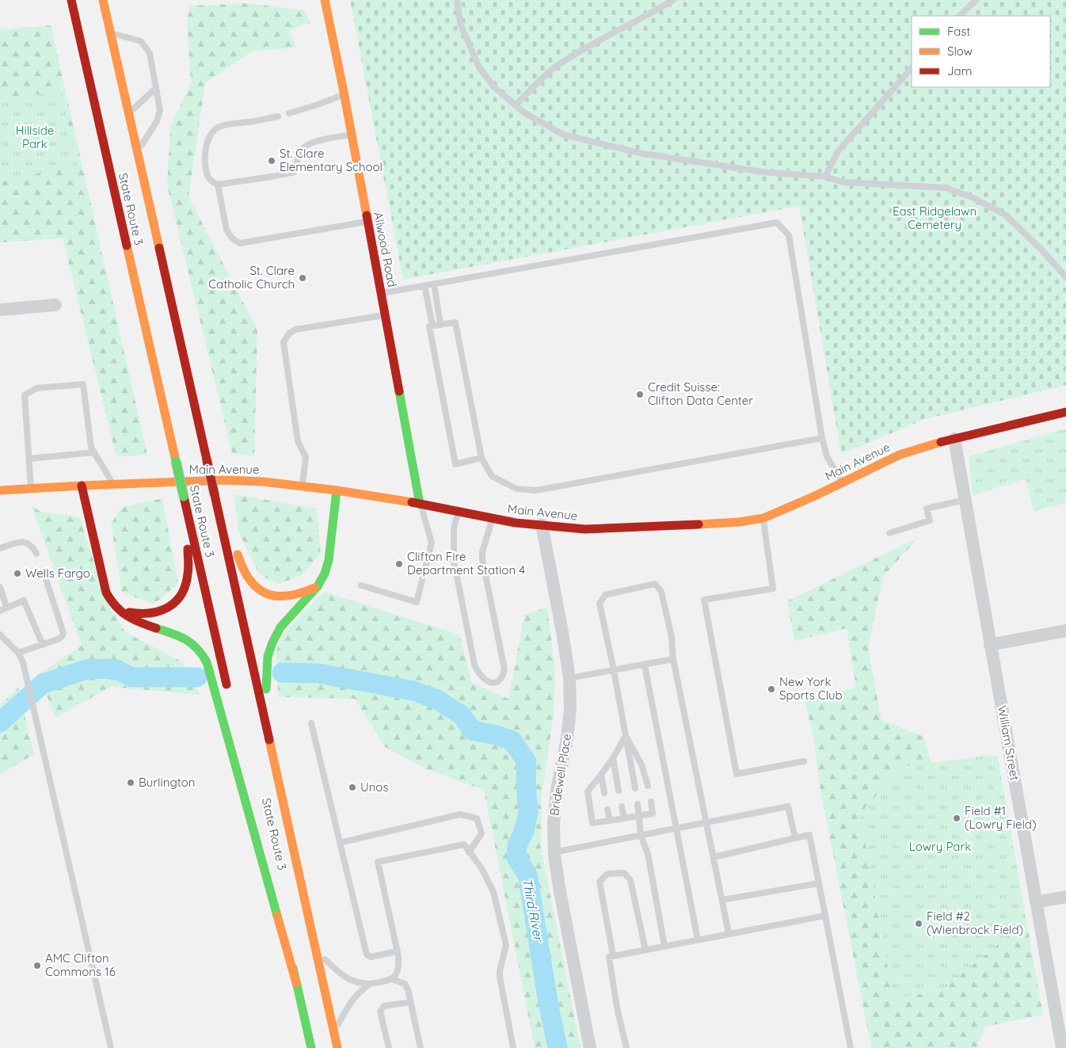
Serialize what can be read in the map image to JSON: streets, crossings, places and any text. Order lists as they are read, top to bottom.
{
  "streets": {
    "main road": ["State Route 3", "Allwood Road", "Main Avenue"],
    "street": ["William Street", "Bridewell Place"]
  },
  "crossings": [
    ["Allwood Road", "Main Avenue"],
    ["Main Avenue", "William Street"],
    ["Main Avenue", "Bridewell Place"]
  ],
  "water": ["Third River"],
  "parks": ["Hillside Park", "East Ridgelawn Cemetery", "Lowry Park"],
  "places": [
    "St. Clare Elementary School",
    "St. Clare Catholic Church",
    "Credit Suisse: Clifton Data Center",
    "Clifton Fire Department Station 4",
    "Wells Fargo",
    "New York Sports Club",
    "Burlington",
    "Unos",
    "Field #1 (Lowry Field)",
    "Field #2 (Wienbrock Field)",
    "AMC Clifton Commons 16"
  ],
  "legend": ["Fast", "Slow", "Jam"]
}
